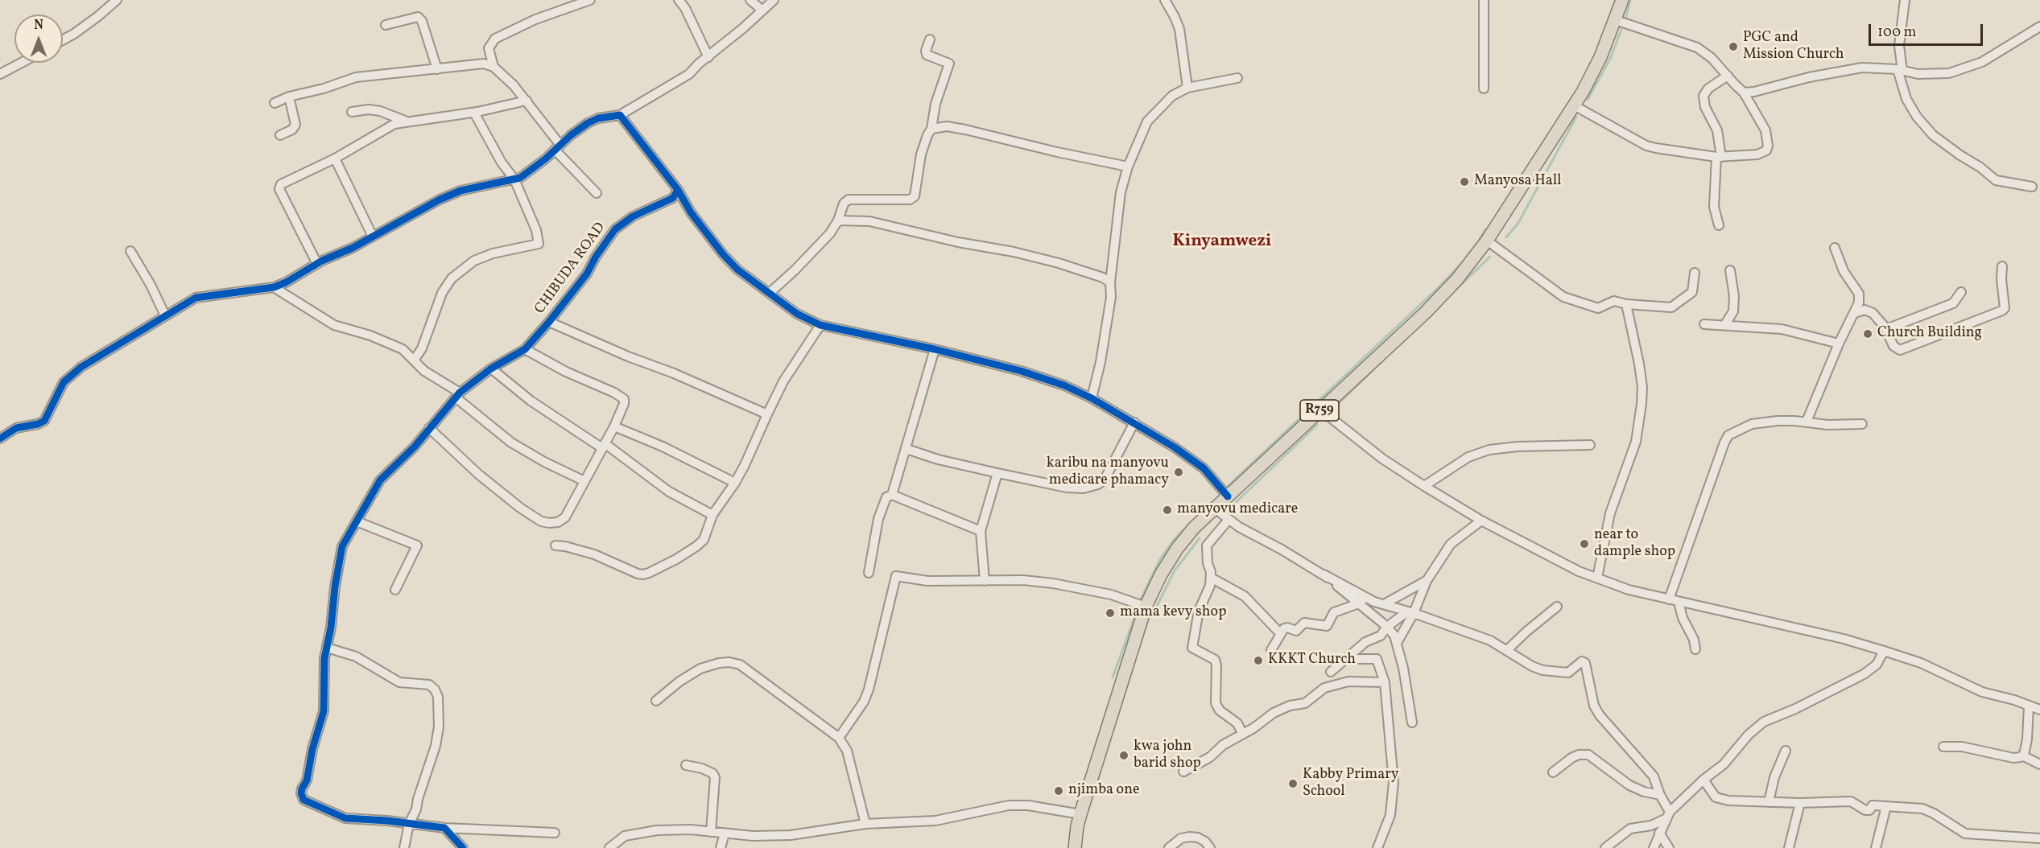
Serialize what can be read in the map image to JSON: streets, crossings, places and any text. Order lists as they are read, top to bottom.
{
  "streets": {
    "main road": ["R759"],
    "street": ["CHIBUDA ROAD"]
  },
  "districts": ["Kinyamwezi"],
  "places": [
    "PGC and Mission Church",
    "Manyosa Hall",
    "Church Building",
    "karibu na manyovu medicare phamacy",
    "manyovu medicare",
    "near to dample shop",
    "mama kevy shop",
    "KKKT Church",
    "kwa john barid shop",
    "Kabby Primary School",
    "njimba one"
  ],
  "scale_bar": "100 m",
  "north": "top"
}
